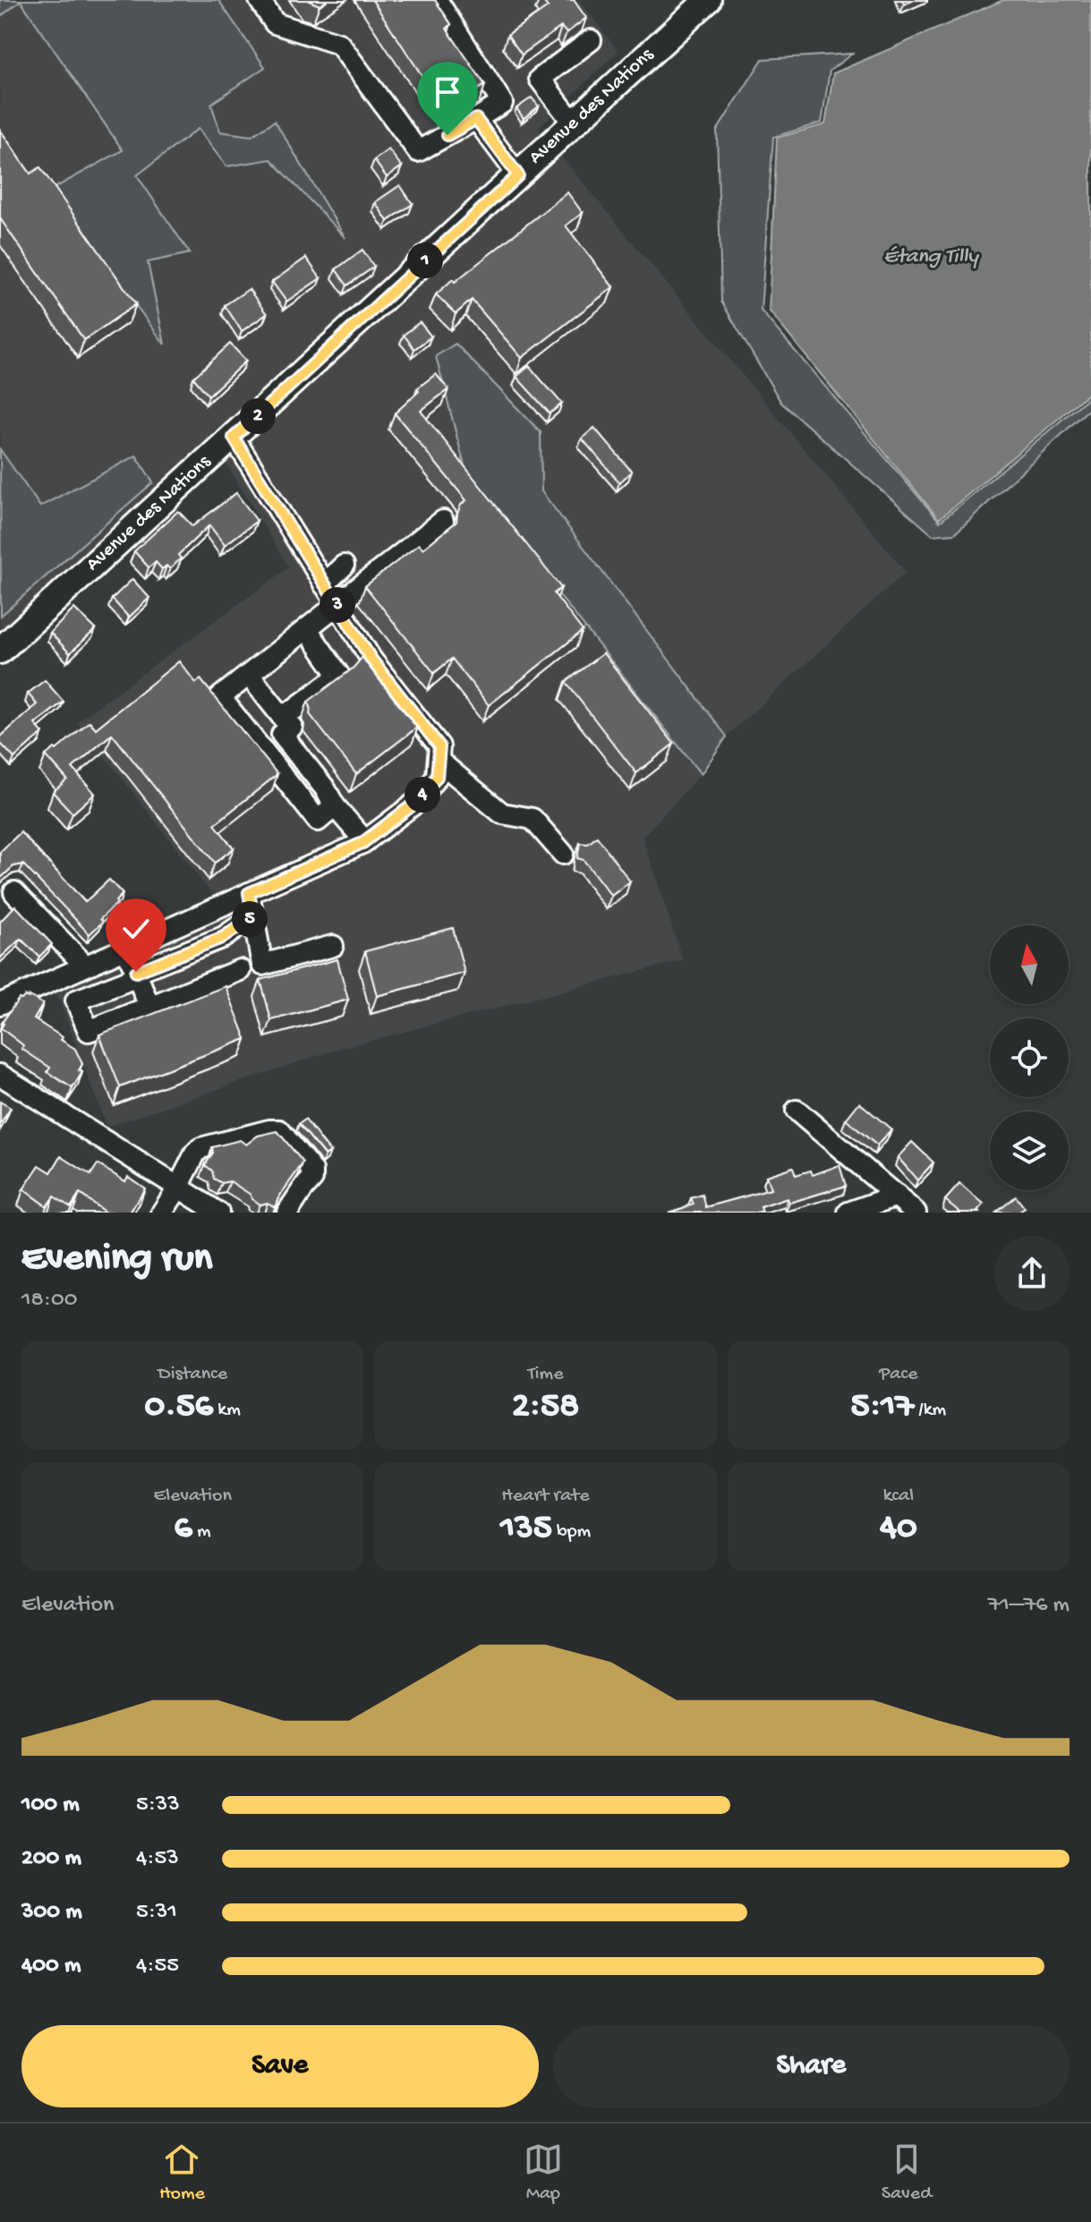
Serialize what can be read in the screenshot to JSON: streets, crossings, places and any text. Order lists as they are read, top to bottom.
{
  "streets": {
    "main road": ["Avenue des Nations"]
  },
  "water": ["Étang Tilly"],
  "north": "top",
  "page": {
    "pins": [
      "1",
      "2",
      "3",
      "4",
      "5"
    ],
    "heading": ["Evening run", "18:00"],
    "stats": [
      ["Distance", "0.56 km"],
      ["Time", "2:58"],
      ["Pace", "5:17 /km"],
      ["Elevation", "6 m"],
      ["Heart rate", "135 bpm"],
      ["kcal", "40"]
    ],
    "chart": ["Elevation", "71–76 m"],
    "list": [
      {
        "name": "100 m",
        "note": "5:33"
      },
      {
        "name": "200 m",
        "note": "4:53"
      },
      {
        "name": "300 m",
        "note": "5:31"
      },
      {
        "name": "400 m",
        "note": "4:55"
      }
    ],
    "buttons": ["Save", "Share"],
    "tabs": ["Home", "Map", "Saved"]
  }
}
